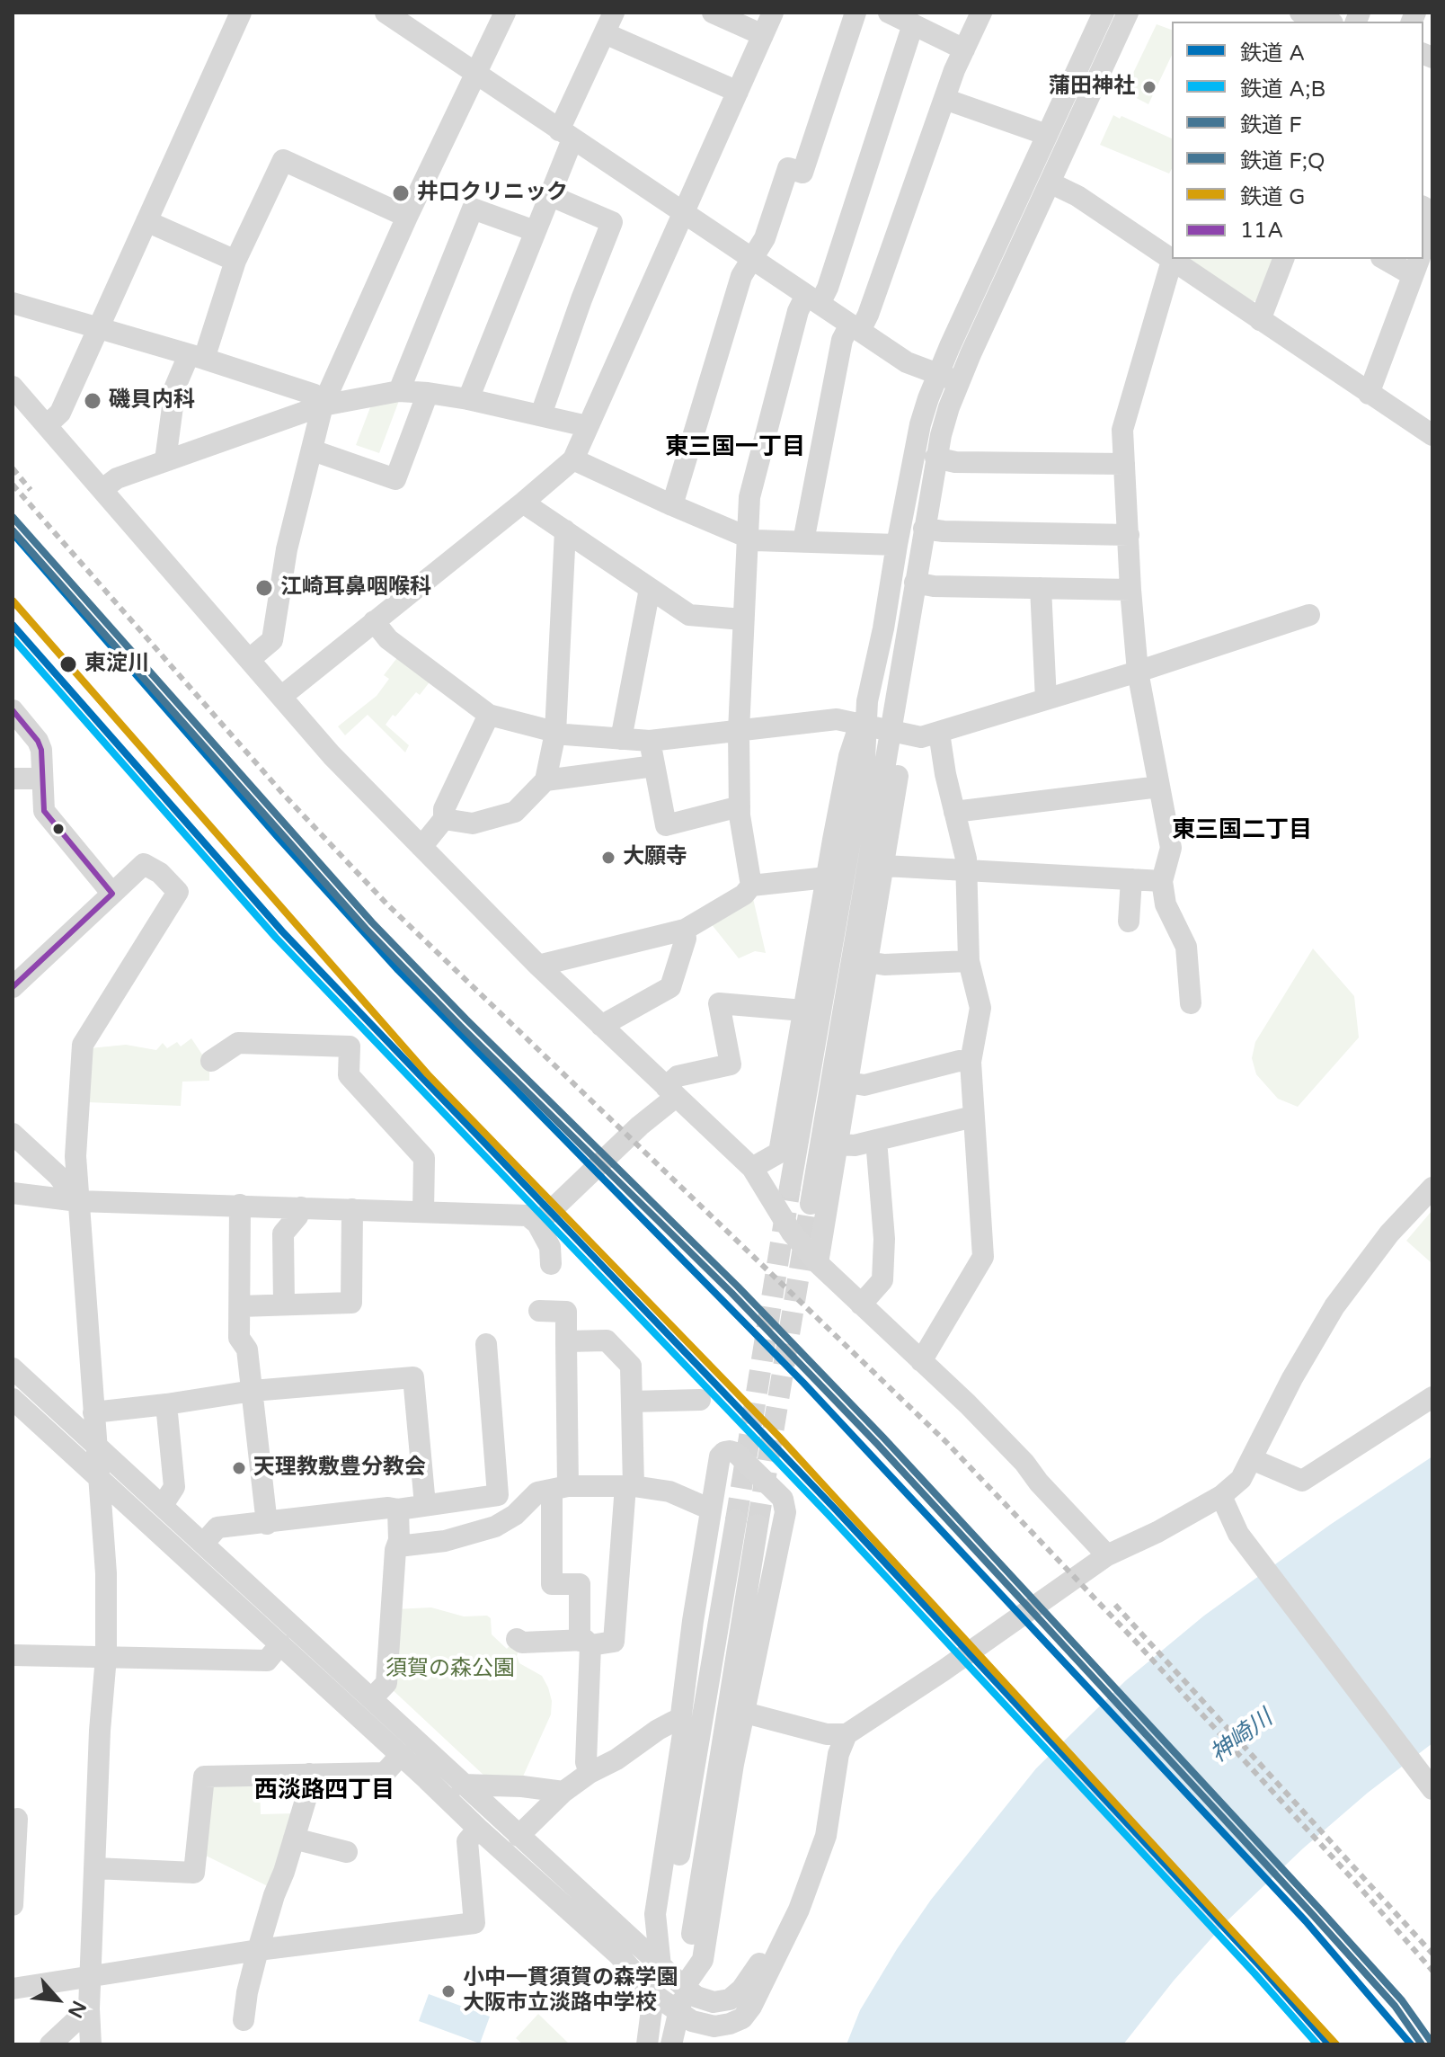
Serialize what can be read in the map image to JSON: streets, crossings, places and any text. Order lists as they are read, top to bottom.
{
  "districts": ["東三国一丁目", "東三国二丁目", "西淡路四丁目"],
  "water": ["神崎川"],
  "parks": ["須賀の森公園"],
  "places": [
    "蒲田神社",
    "井口クリニック",
    "磯貝内科",
    "江崎耳鼻咽喉科",
    "東淀川",
    "大願寺",
    "天理教敷豊分教会",
    "小中一貫須賀の森学園 大阪市立淡路中学校"
  ],
  "lines": [
    "rail line F",
    "rail line F;Q",
    "rail line A",
    "rail line G",
    "rail line A;B",
    "transit line 11A"
  ],
  "legend": [
    "鉄道 A",
    "鉄道 A;B",
    "鉄道 F",
    "鉄道 F;Q",
    "鉄道 G",
    "11A"
  ],
  "north": "bottom right"
}
